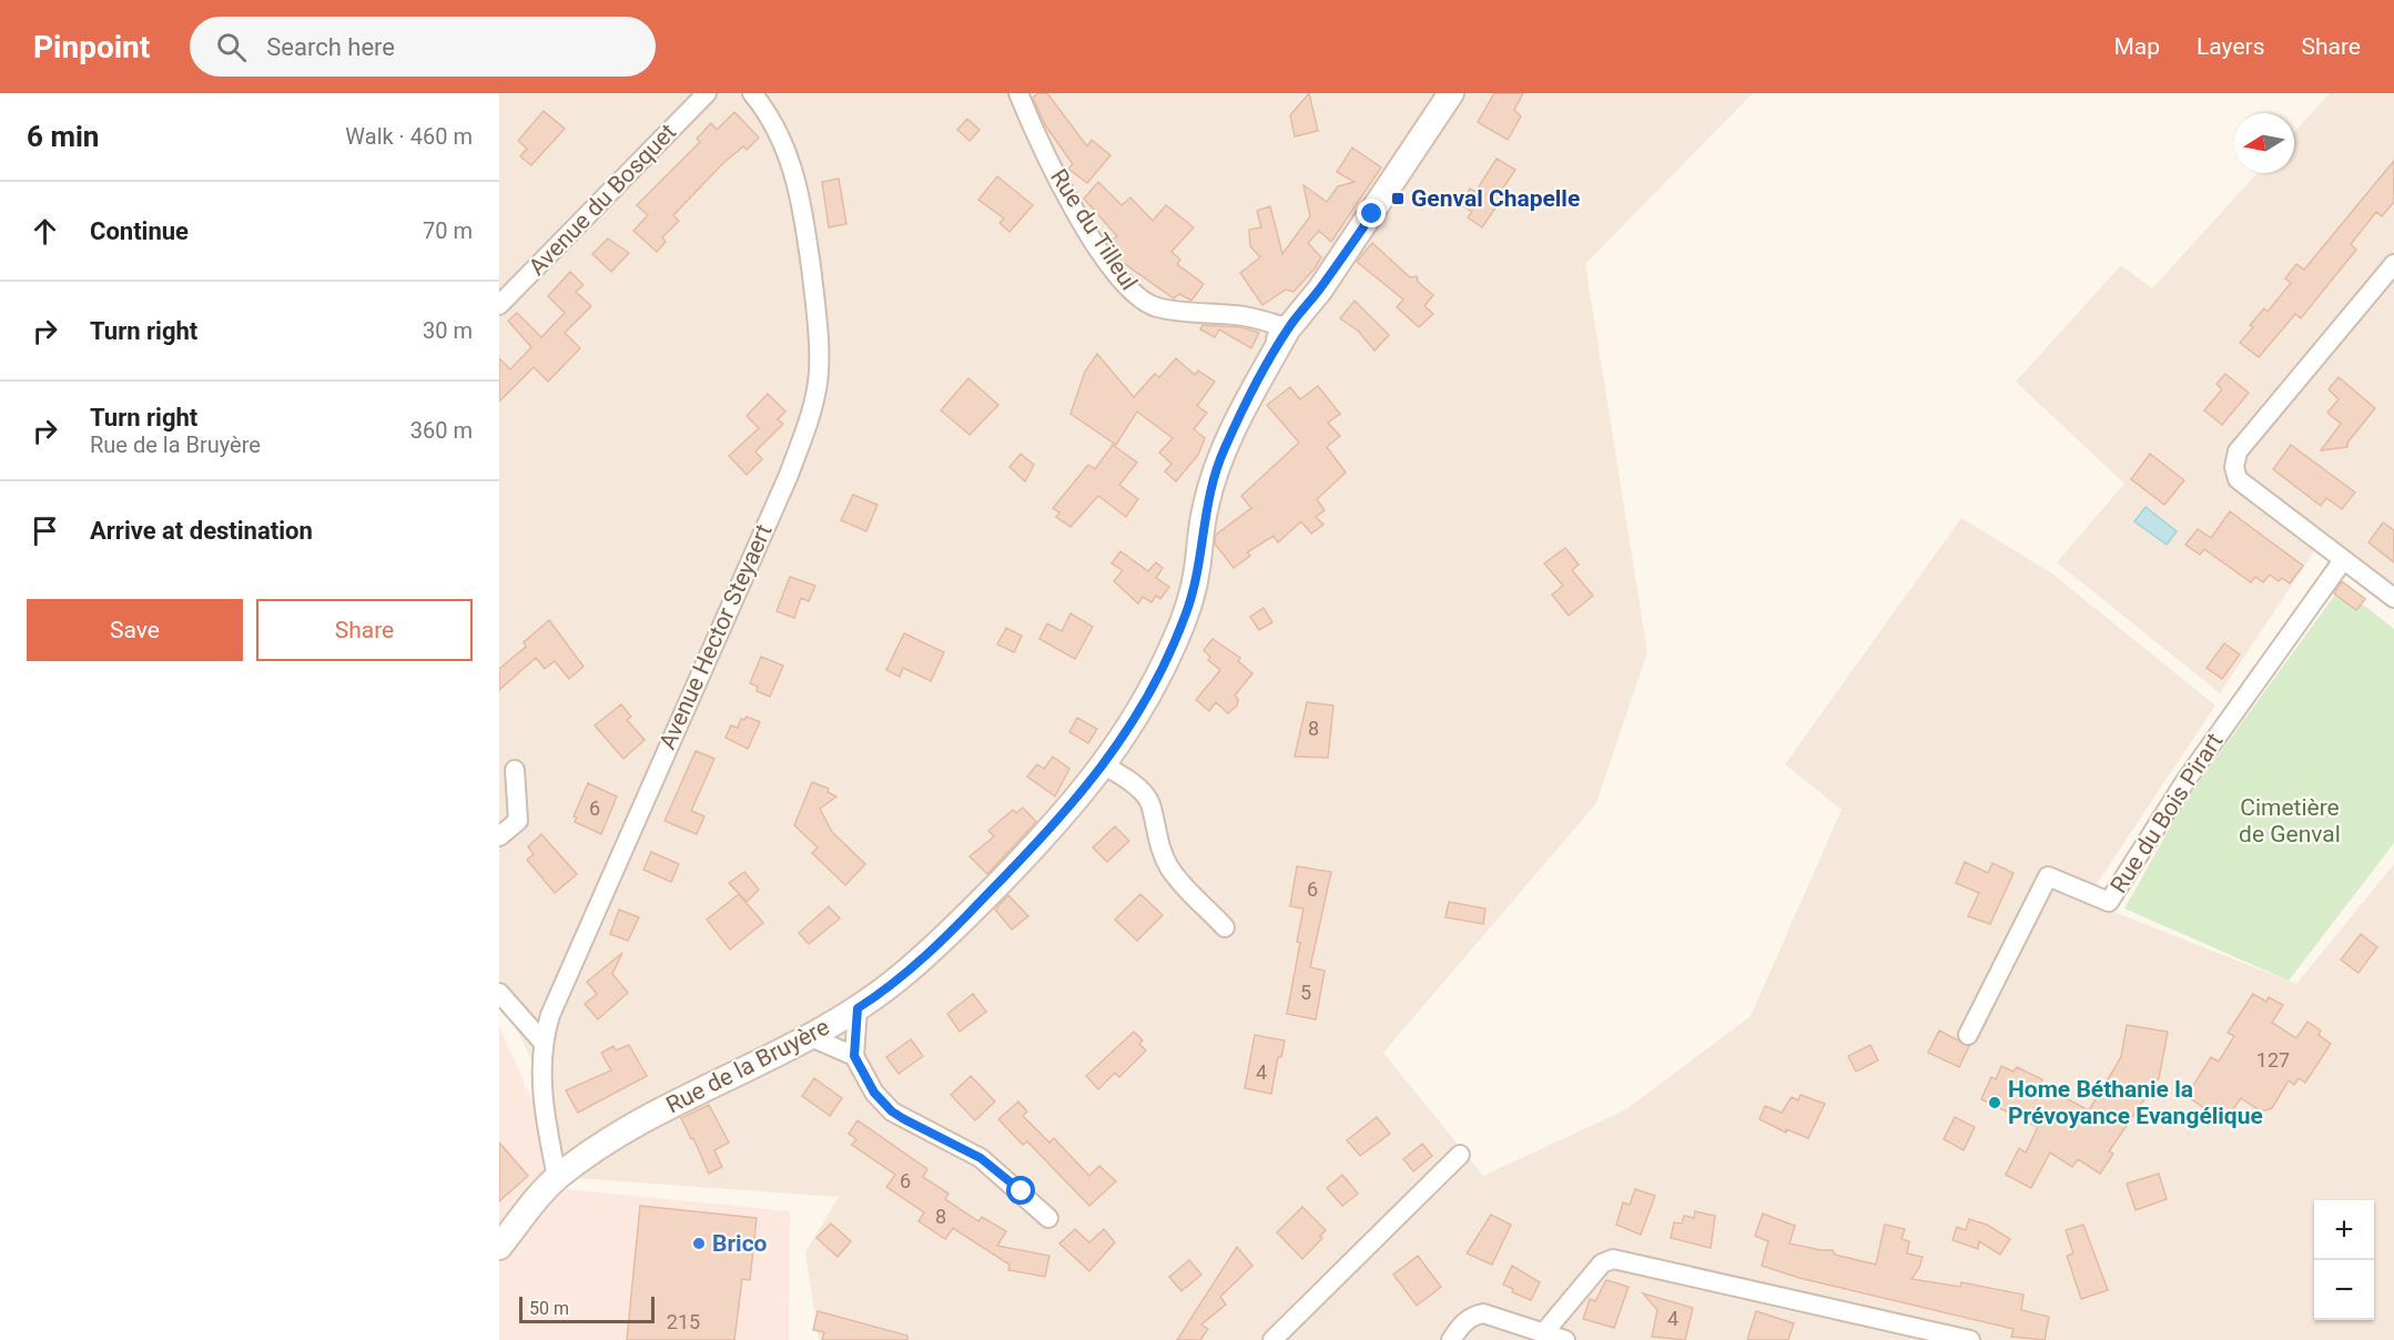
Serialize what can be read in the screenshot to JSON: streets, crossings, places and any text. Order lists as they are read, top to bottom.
{
  "streets": {
    "main road": ["Rue de la Bruyère"],
    "street": [
      "Avenue du Bosquet",
      "Rue du Tilleul",
      "Avenue Hector Steyaert",
      "Rue du Bois Pirart"
    ]
  },
  "crossings": [
    ["Rue du Tilleul", "Rue de la Bruyère"],
    ["Avenue Hector Steyaert", "Rue de la Bruyère"]
  ],
  "parks": ["Cimetière de Genval"],
  "places": {
    "transit": ["Genval Chapelle"],
    "other": ["Home Béthanie la Prévoyance Evangélique", "Brico"]
  },
  "house_numbers": [
    "8",
    "6",
    "6",
    "5",
    "127",
    "4",
    "6",
    "8",
    "4",
    "215"
  ],
  "scale_bar": "50 m",
  "north": "left",
  "page": {
    "header": "Pinpoint",
    "search": "Search here",
    "nav": ["Map", "Layers", "Share"],
    "heading": ["6 min", "Walk · 460 m"],
    "list": [
      ["Continue", "70 m"],
      ["Turn right", "30 m"],
      ["Turn right", "Rue de la Bruyère", "360 m"],
      "Arrive at destination"
    ],
    "buttons": ["Save", "Share"],
    "map_buttons": ["+", "−"],
    "scale": "50 m"
  }
}
